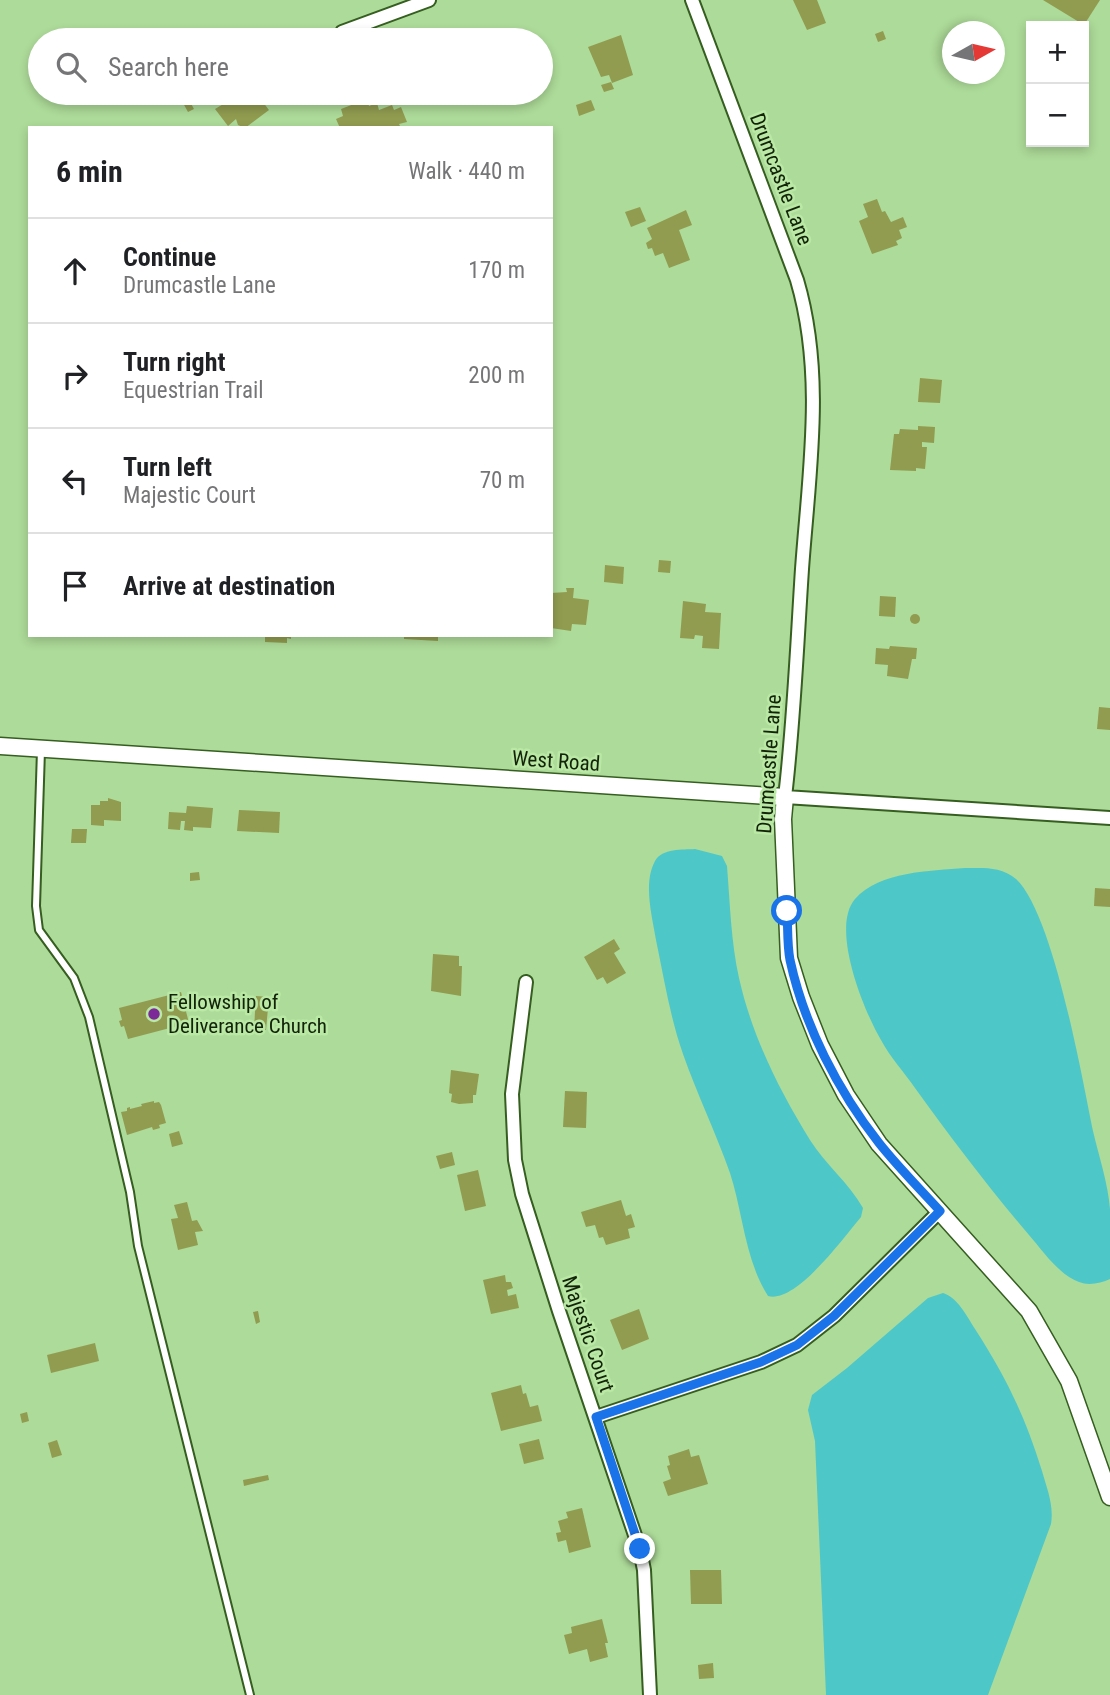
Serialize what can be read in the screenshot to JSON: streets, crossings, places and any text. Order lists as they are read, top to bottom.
{
  "streets": {
    "street": ["Drumcastle Lane", "West Road", "Majestic Court"]
  },
  "crossings": [
    ["Drumcastle Lane", "West Road"]
  ],
  "places": ["Fellowship of Deliverance Church"],
  "north": "right",
  "page": {
    "map_buttons": ["+", "−"],
    "search": "Search here",
    "heading": ["6 min", "Walk · 440 m"],
    "list": [
      ["Continue", "Drumcastle Lane", "170 m"],
      ["Turn right", "Equestrian Trail", "200 m"],
      ["Turn left", "Majestic Court", "70 m"],
      "Arrive at destination"
    ]
  }
}
